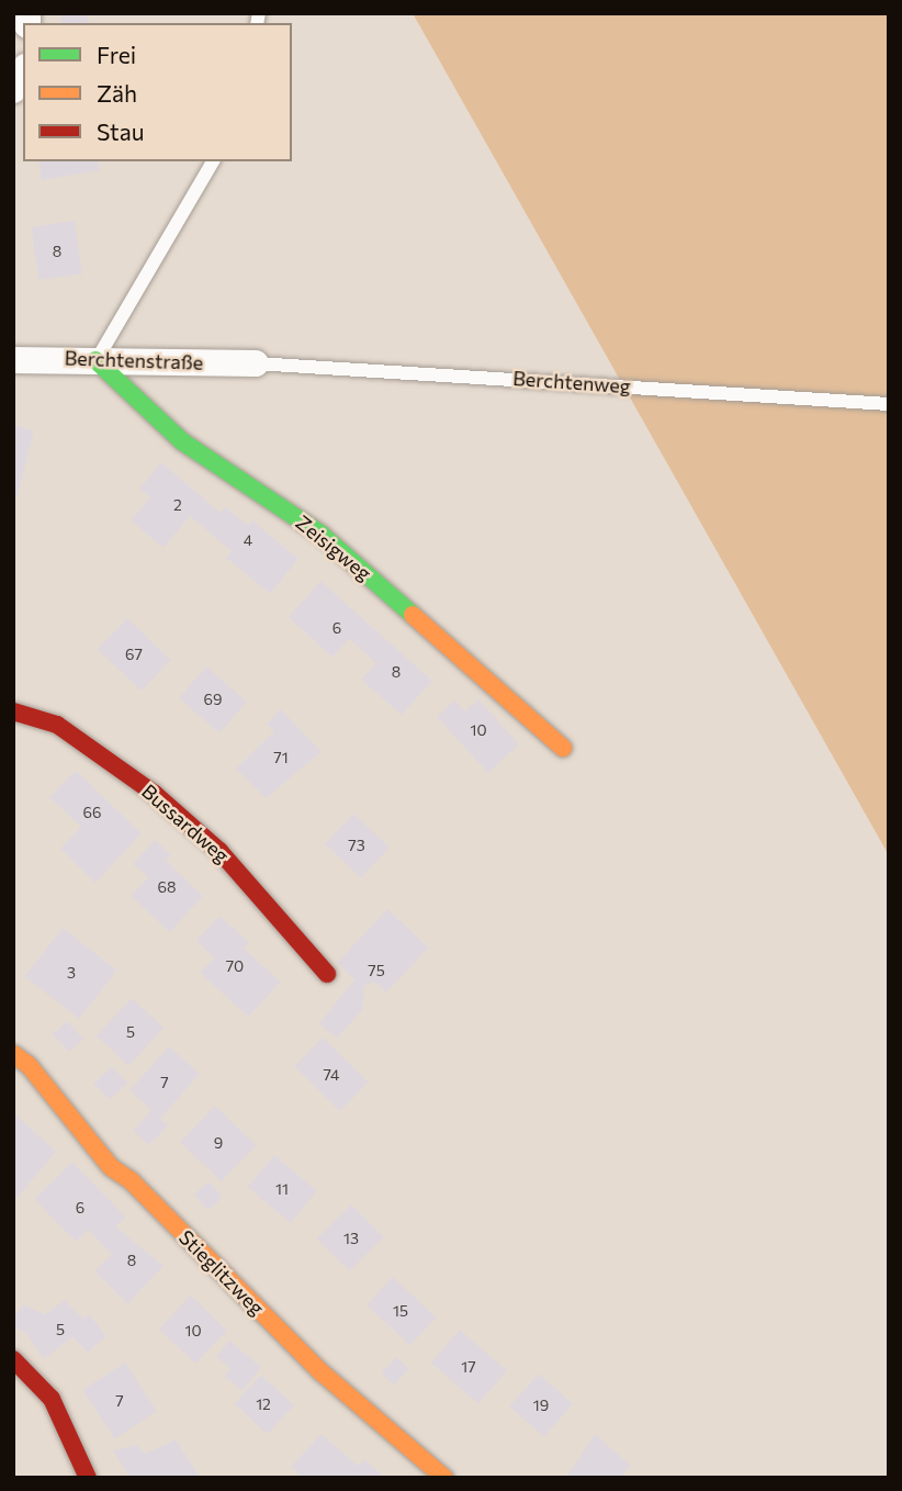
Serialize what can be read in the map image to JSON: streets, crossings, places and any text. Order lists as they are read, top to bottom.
{
  "streets": {
    "street": [
      "Berchtenstraße",
      "Zeisigweg",
      "Bussardweg",
      "Stieglitzweg"
    ],
    "lane": ["Berchtenweg"]
  },
  "crossings": [
    ["Berchtenstraße", "Berchtenweg"],
    ["Berchtenstraße", "Zeisigweg"]
  ],
  "house_numbers": [
    "8",
    "2",
    "4",
    "6",
    "67",
    "8",
    "69",
    "10",
    "71",
    "66",
    "73",
    "68",
    "70",
    "75",
    "3",
    "5",
    "74",
    "7",
    "9",
    "11",
    "6",
    "13",
    "8",
    "15",
    "5",
    "10",
    "17",
    "7",
    "12",
    "19"
  ],
  "legend": ["Frei", "Zäh", "Stau"]
}
